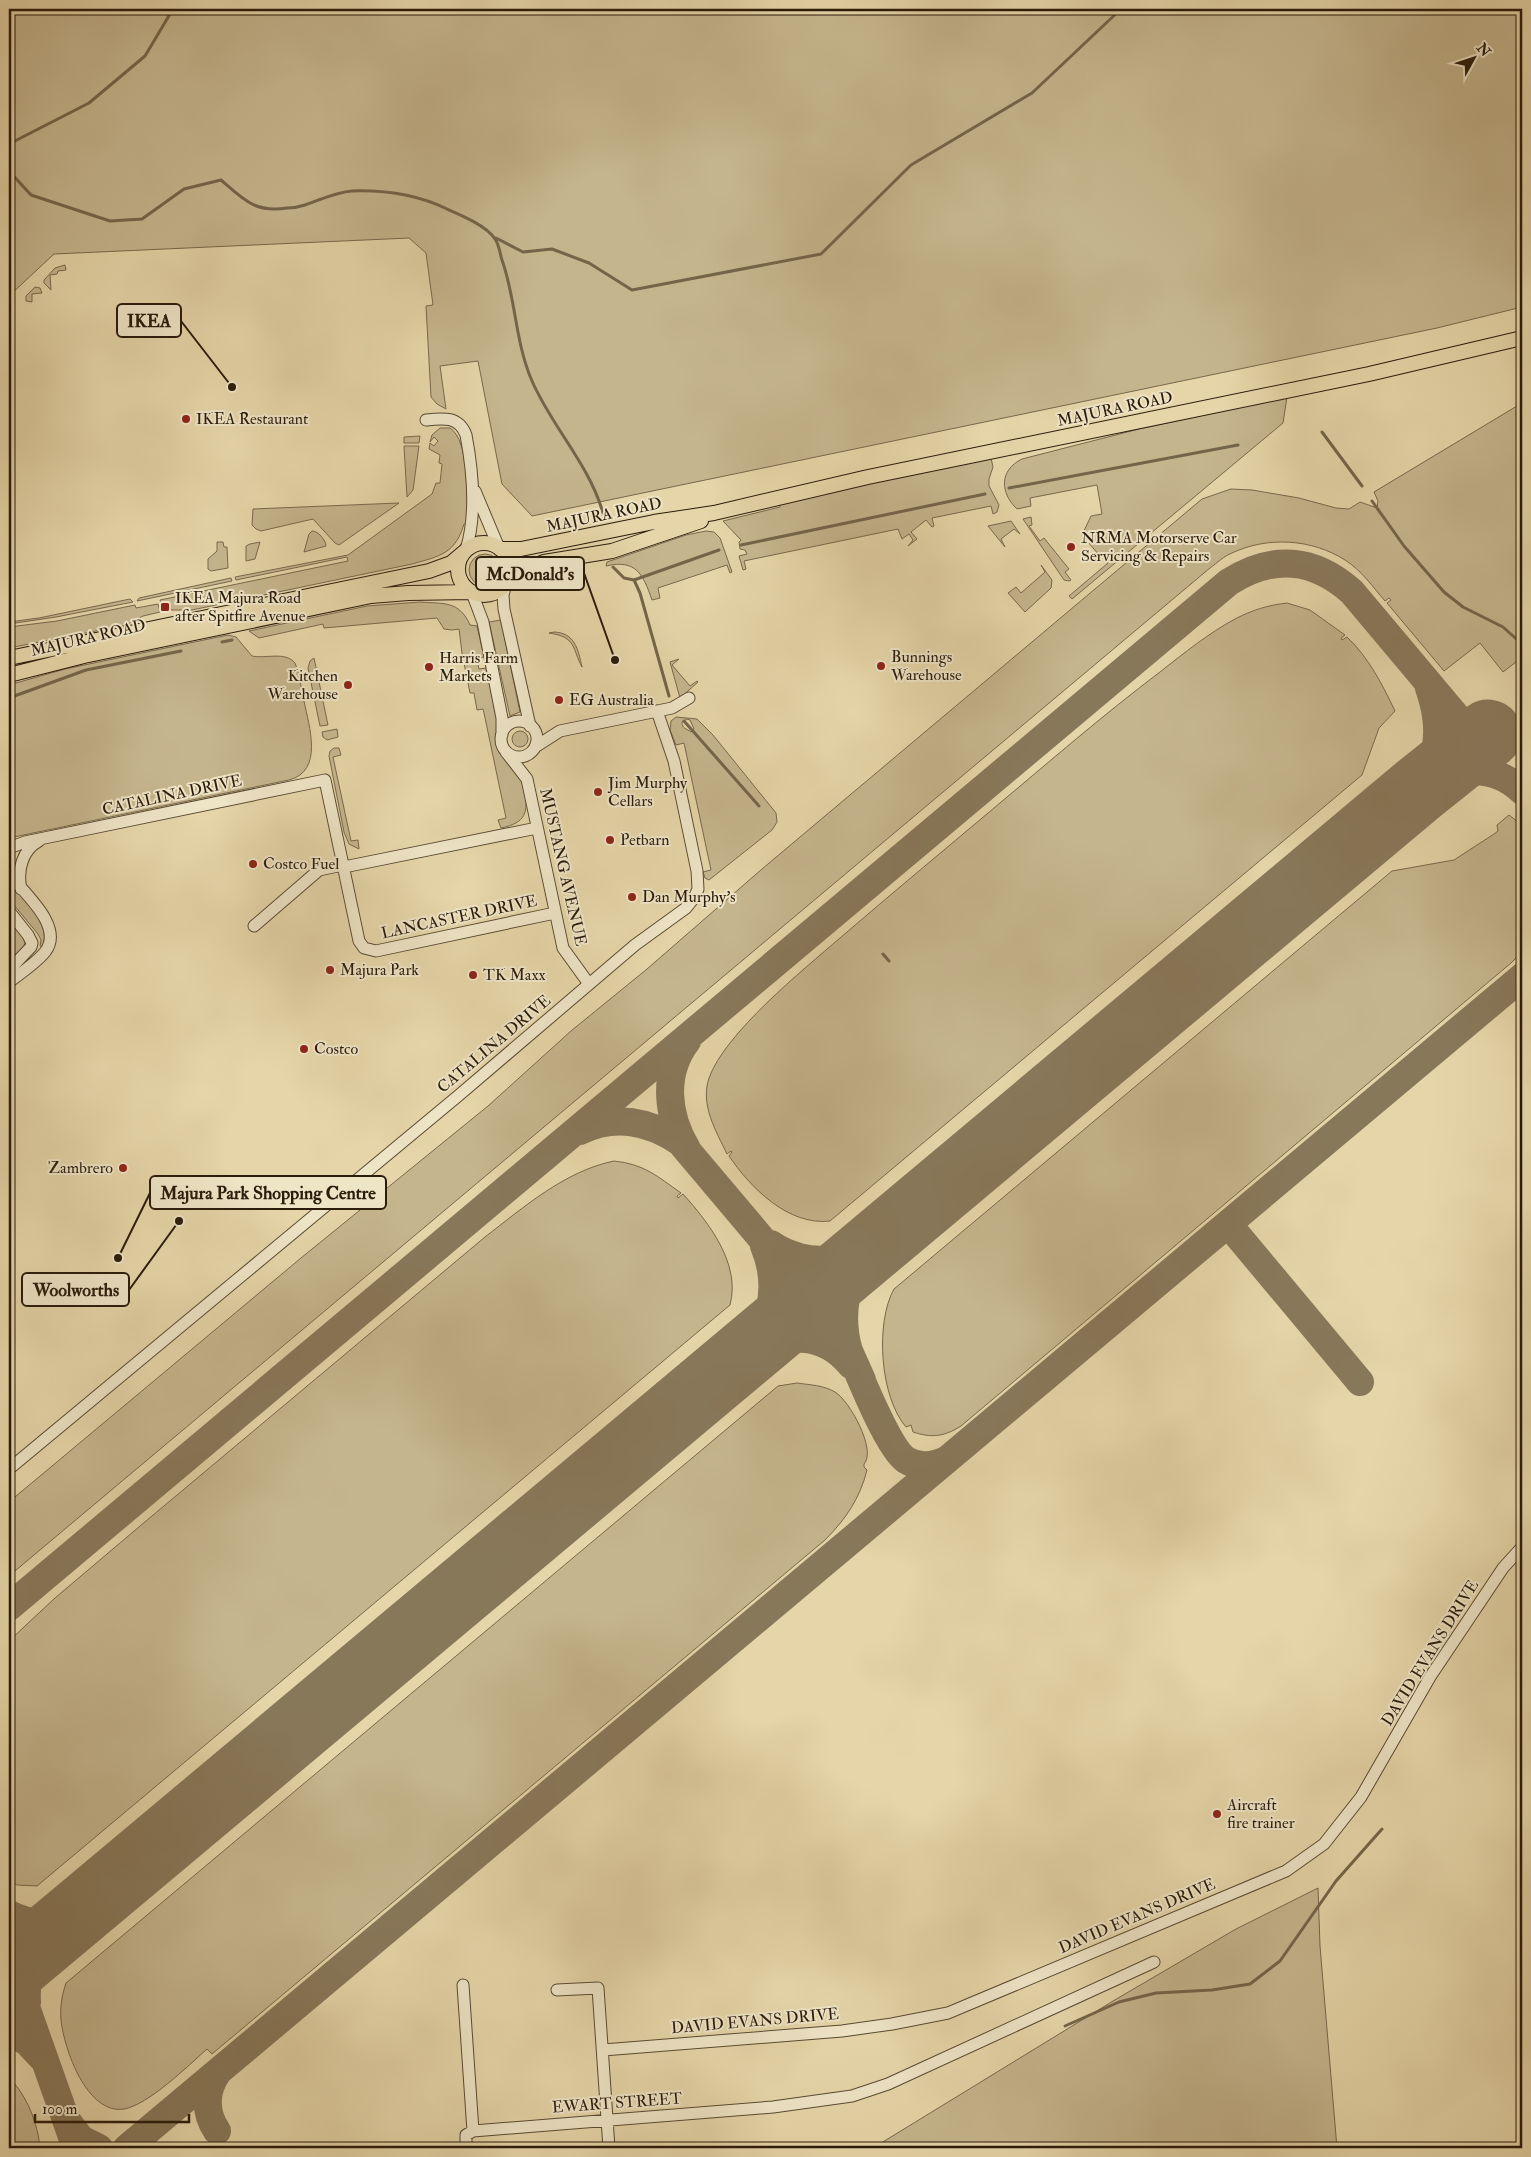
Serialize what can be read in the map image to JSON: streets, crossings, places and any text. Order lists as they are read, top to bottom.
{
  "streets": {
    "main road": ["MAJURA ROAD"],
    "street": [
      "CATALINA DRIVE",
      "MUSTANG AVENUE",
      "LANCASTER DRIVE",
      "DAVID EVANS DRIVE",
      "EWART STREET"
    ]
  },
  "crossings": [
    ["CATALINA DRIVE", "MUSTANG AVENUE"],
    ["CATALINA DRIVE", "LANCASTER DRIVE"],
    ["MUSTANG AVENUE", "LANCASTER DRIVE"]
  ],
  "places": {
    "other": [
      "IKEA",
      "IKEA Restaurant",
      "NRMA Motorserve Car Servicing & Repairs",
      "McDonald's",
      "Bunnings Warehouse",
      "Harris Farm Markets",
      "Kitchen Warehouse",
      "EG Australia",
      "Jim Murphy Cellars",
      "Petbarn",
      "Costco Fuel",
      "Dan Murphy's",
      "Majura Park",
      "TK Maxx",
      "Costco",
      "Zambrero",
      "Woolworths",
      "Majura Park Shopping Centre",
      "Aircraft fire trainer"
    ],
    "transit": ["IKEA Majura Road after Spitfire Avenue"]
  },
  "scale_bar": "100 m",
  "north": "top right"
}
